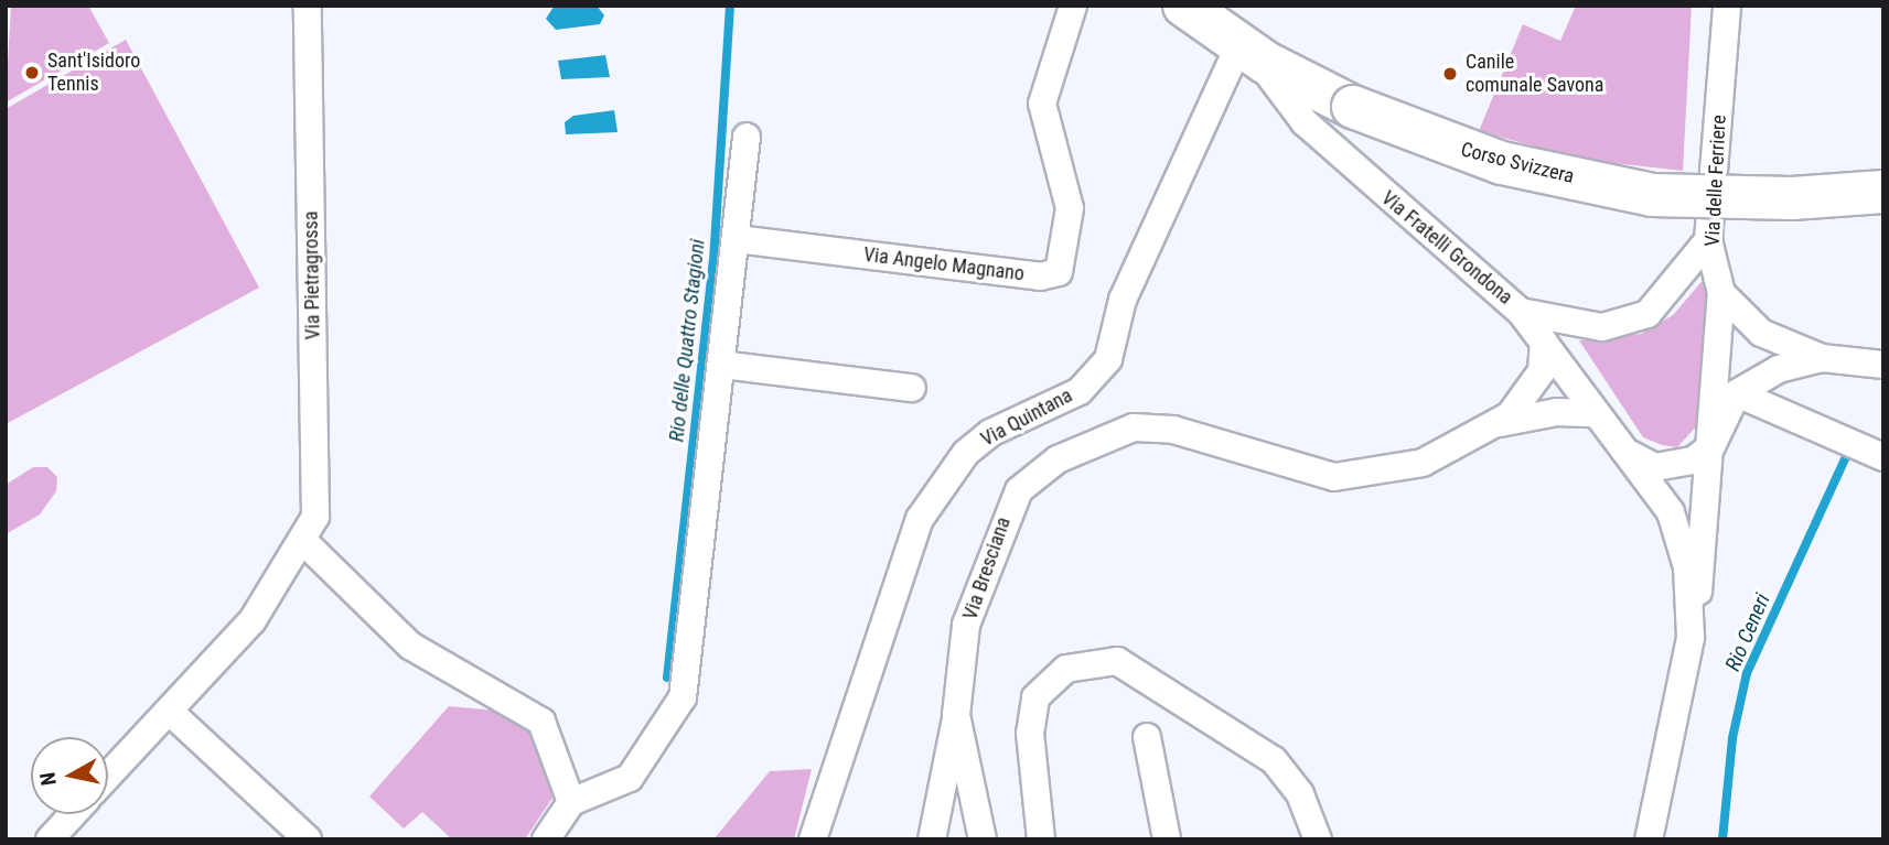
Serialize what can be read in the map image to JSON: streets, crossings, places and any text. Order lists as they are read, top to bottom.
{
  "streets": {
    "main road": ["Corso Svizzera"],
    "street": [
      "Via delle Ferriere",
      "Via Fratelli Grondona",
      "Via Angelo Magnano",
      "Via Pietragrossa",
      "Via Quintana",
      "Via Bresciana"
    ]
  },
  "crossings": [
    ["Corso Svizzera", "Via Fratelli Grondona"],
    ["Corso Svizzera", "Via Quintana"],
    ["Via delle Ferriere", "Via Fratelli Grondona"],
    ["Via Fratelli Grondona", "Via Quintana"],
    ["Via Fratelli Grondona", "Via Bresciana"]
  ],
  "water": ["Rio delle Quattro Stagioni", "Rio Ceneri"],
  "places": ["Sant'Isidoro Tennis", "Canile comunale Savona"],
  "north": "left"
}
